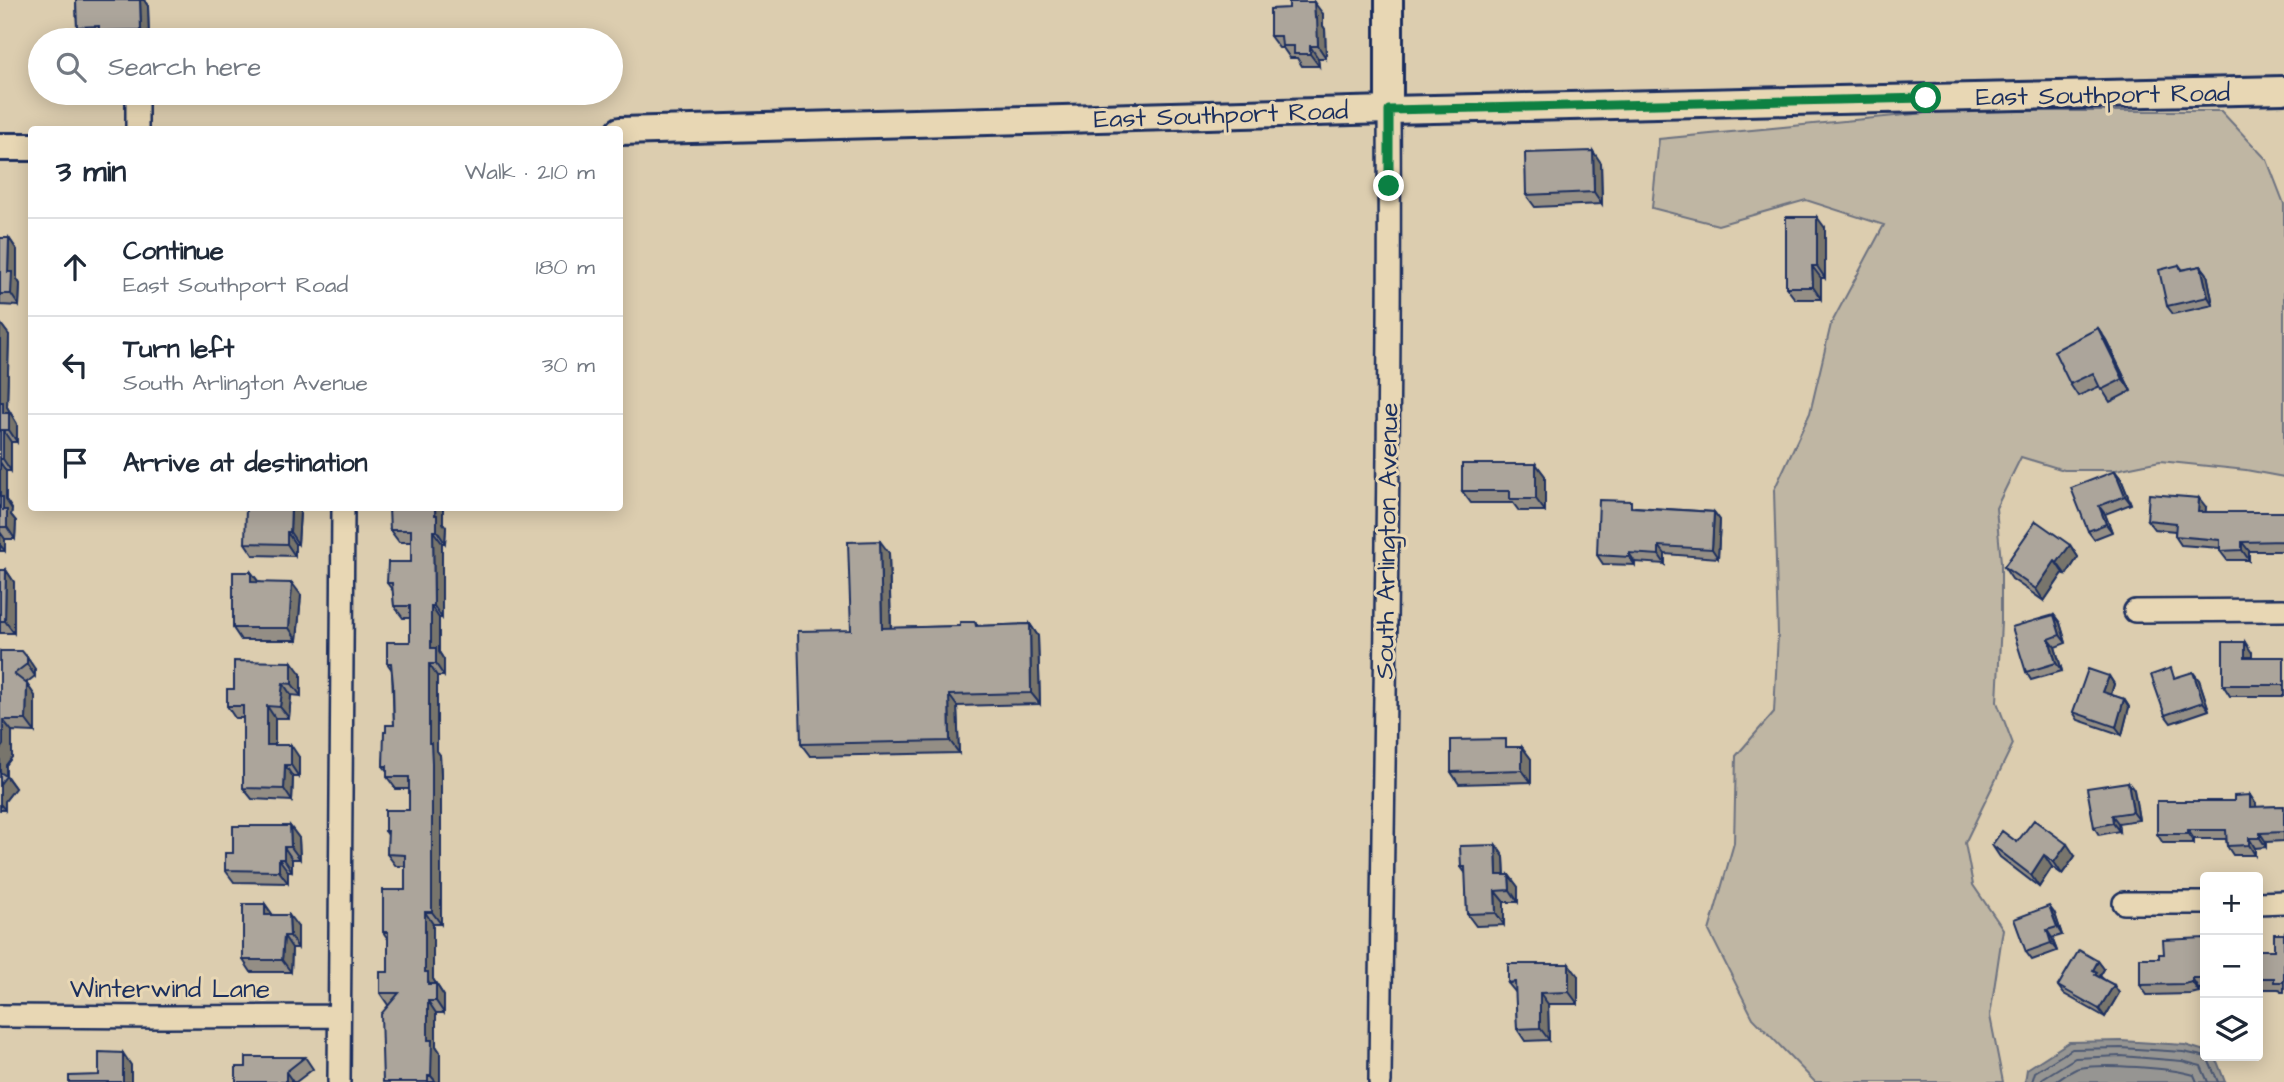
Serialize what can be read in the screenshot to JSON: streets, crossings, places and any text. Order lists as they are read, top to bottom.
{
  "streets": {
    "main road": ["East Southport Road", "South Arlington Avenue"],
    "street": ["Winterwind Lane"]
  },
  "crossings": [
    ["East Southport Road", "South Arlington Avenue"]
  ],
  "page": {
    "search": "Search here",
    "heading": ["3 min", "Walk · 210 m"],
    "list": [
      ["Continue", "East Southport Road", "180 m"],
      ["Turn left", "South Arlington Avenue", "30 m"],
      "Arrive at destination"
    ],
    "map_buttons": ["+", "−"]
  }
}
